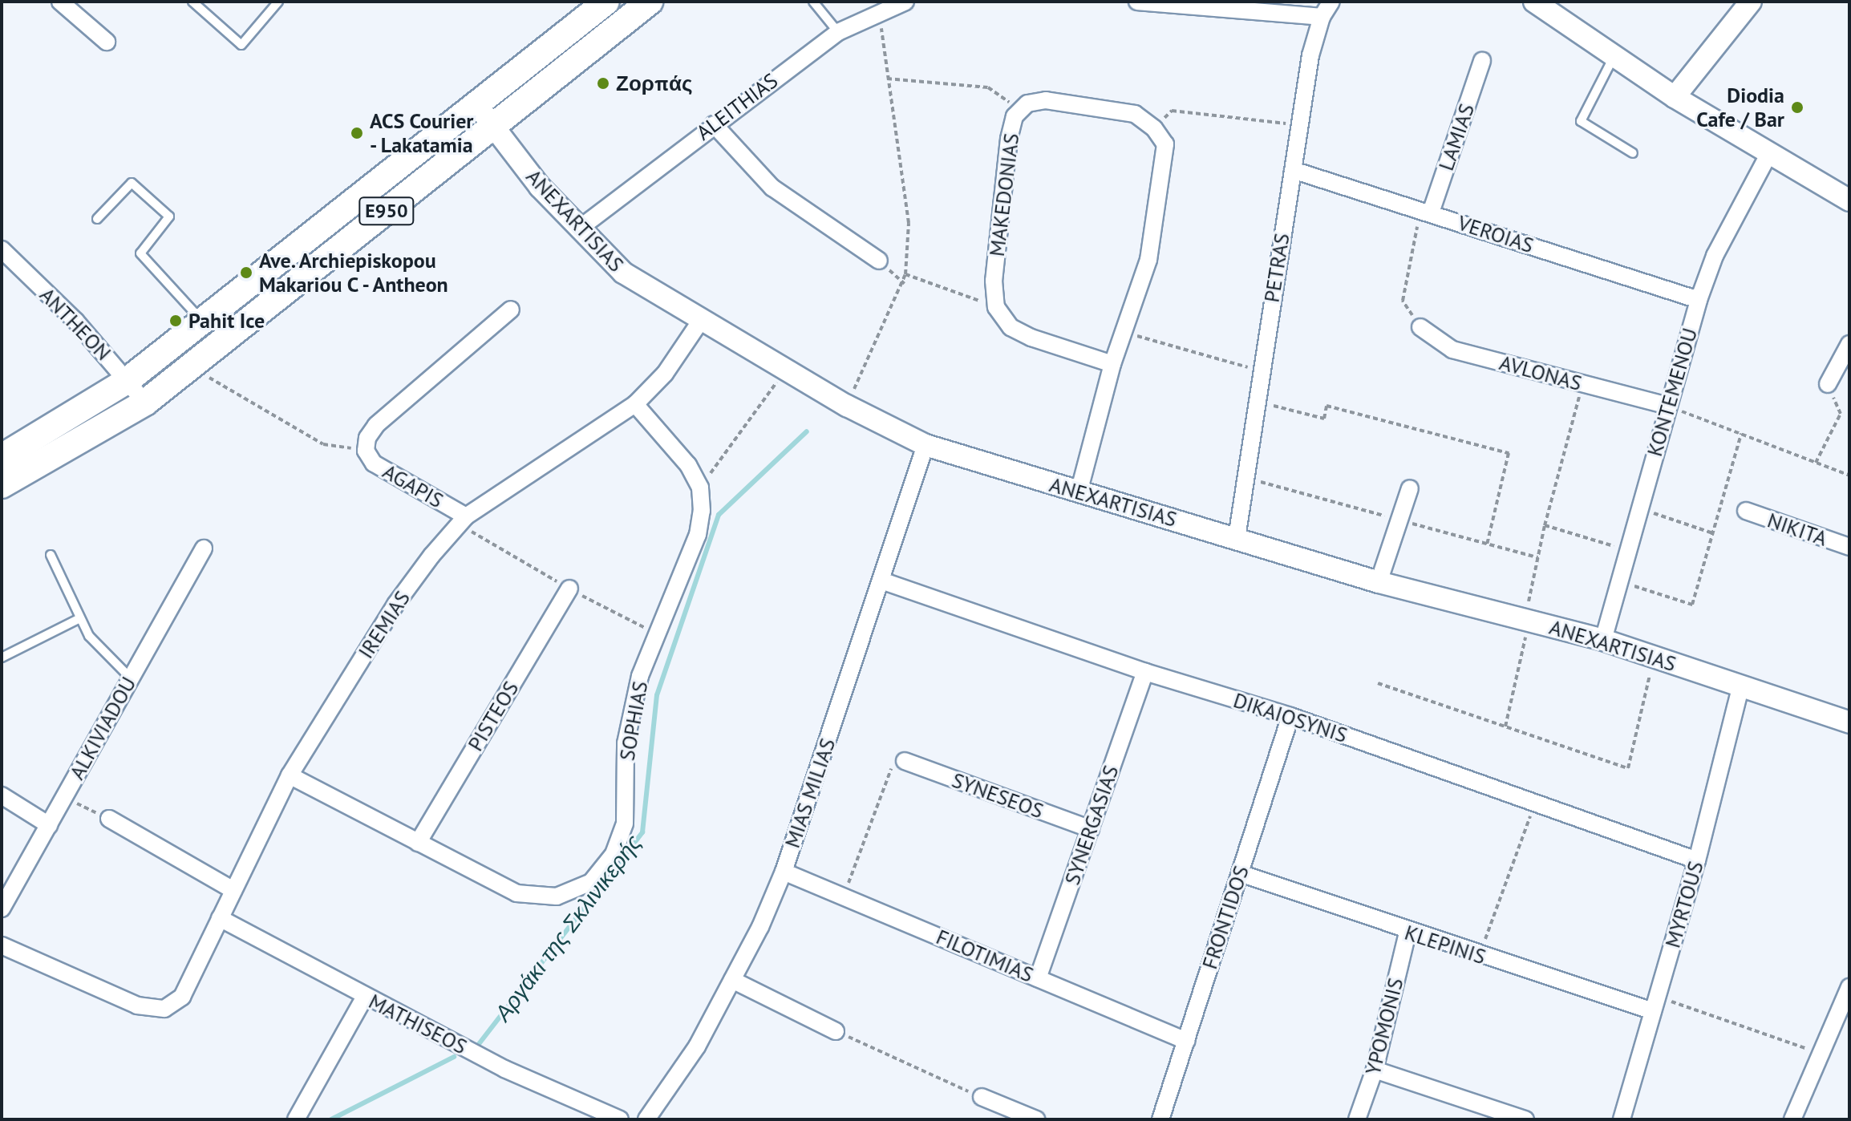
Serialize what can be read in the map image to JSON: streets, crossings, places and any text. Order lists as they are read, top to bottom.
{
  "streets": {
    "main road": ["E950"],
    "street": [
      "ALEITHIAS",
      "LAMIAS",
      "MAKEDONIAS",
      "ANEXARTISIAS",
      "VEROIAS",
      "PETRAS",
      "ANTHEON",
      "AVLONAS",
      "KONTEMENOU",
      "AGAPIS",
      "NIKITA",
      "IREMIAS",
      "PISTEOS",
      "DIKAIOSYNIS",
      "SOPHIAS",
      "ALKIVIADOU",
      "MIAS MILIAS",
      "SYNESEOS",
      "SYNERGASIAS",
      "MYRTOUS",
      "FRONTIDOS",
      "KLEPINIS",
      "FILOTIMIAS",
      "MATHISEOS",
      "YPOMONIS"
    ]
  },
  "crossings": [
    ["ALEITHIAS", "ANEXARTISIAS"],
    ["LAMIAS", "VEROIAS"],
    ["E950", "ANEXARTISIAS"],
    ["E950", "ANTHEON"],
    ["ANEXARTISIAS", "PETRAS"],
    ["ANEXARTISIAS", "KONTEMENOU"],
    ["ANEXARTISIAS", "IREMIAS"],
    ["ANEXARTISIAS", "MIAS MILIAS"],
    ["ANEXARTISIAS", "MYRTOUS"],
    ["VEROIAS", "PETRAS"],
    ["VEROIAS", "KONTEMENOU"],
    ["AVLONAS", "KONTEMENOU"],
    ["AGAPIS", "IREMIAS"],
    ["IREMIAS", "SOPHIAS"],
    ["IREMIAS", "MATHISEOS"],
    ["PISTEOS", "SOPHIAS"],
    ["DIKAIOSYNIS", "MIAS MILIAS"],
    ["DIKAIOSYNIS", "SYNERGASIAS"],
    ["DIKAIOSYNIS", "MYRTOUS"],
    ["DIKAIOSYNIS", "FRONTIDOS"],
    ["MIAS MILIAS", "FILOTIMIAS"],
    ["SYNESEOS", "SYNERGASIAS"],
    ["SYNERGASIAS", "FILOTIMIAS"],
    ["MYRTOUS", "KLEPINIS"],
    ["FRONTIDOS", "KLEPINIS"],
    ["FRONTIDOS", "FILOTIMIAS"],
    ["KLEPINIS", "YPOMONIS"]
  ],
  "water": ["Αργάκι της Σκλινικερής"],
  "places": [
    "Ζορπάς",
    "Diodia Cafe / Bar",
    "ACS Courier - Lakatamia",
    "Ave. Archiepiskopou Makariou C - Antheon",
    "Pahit Ice"
  ]
}
